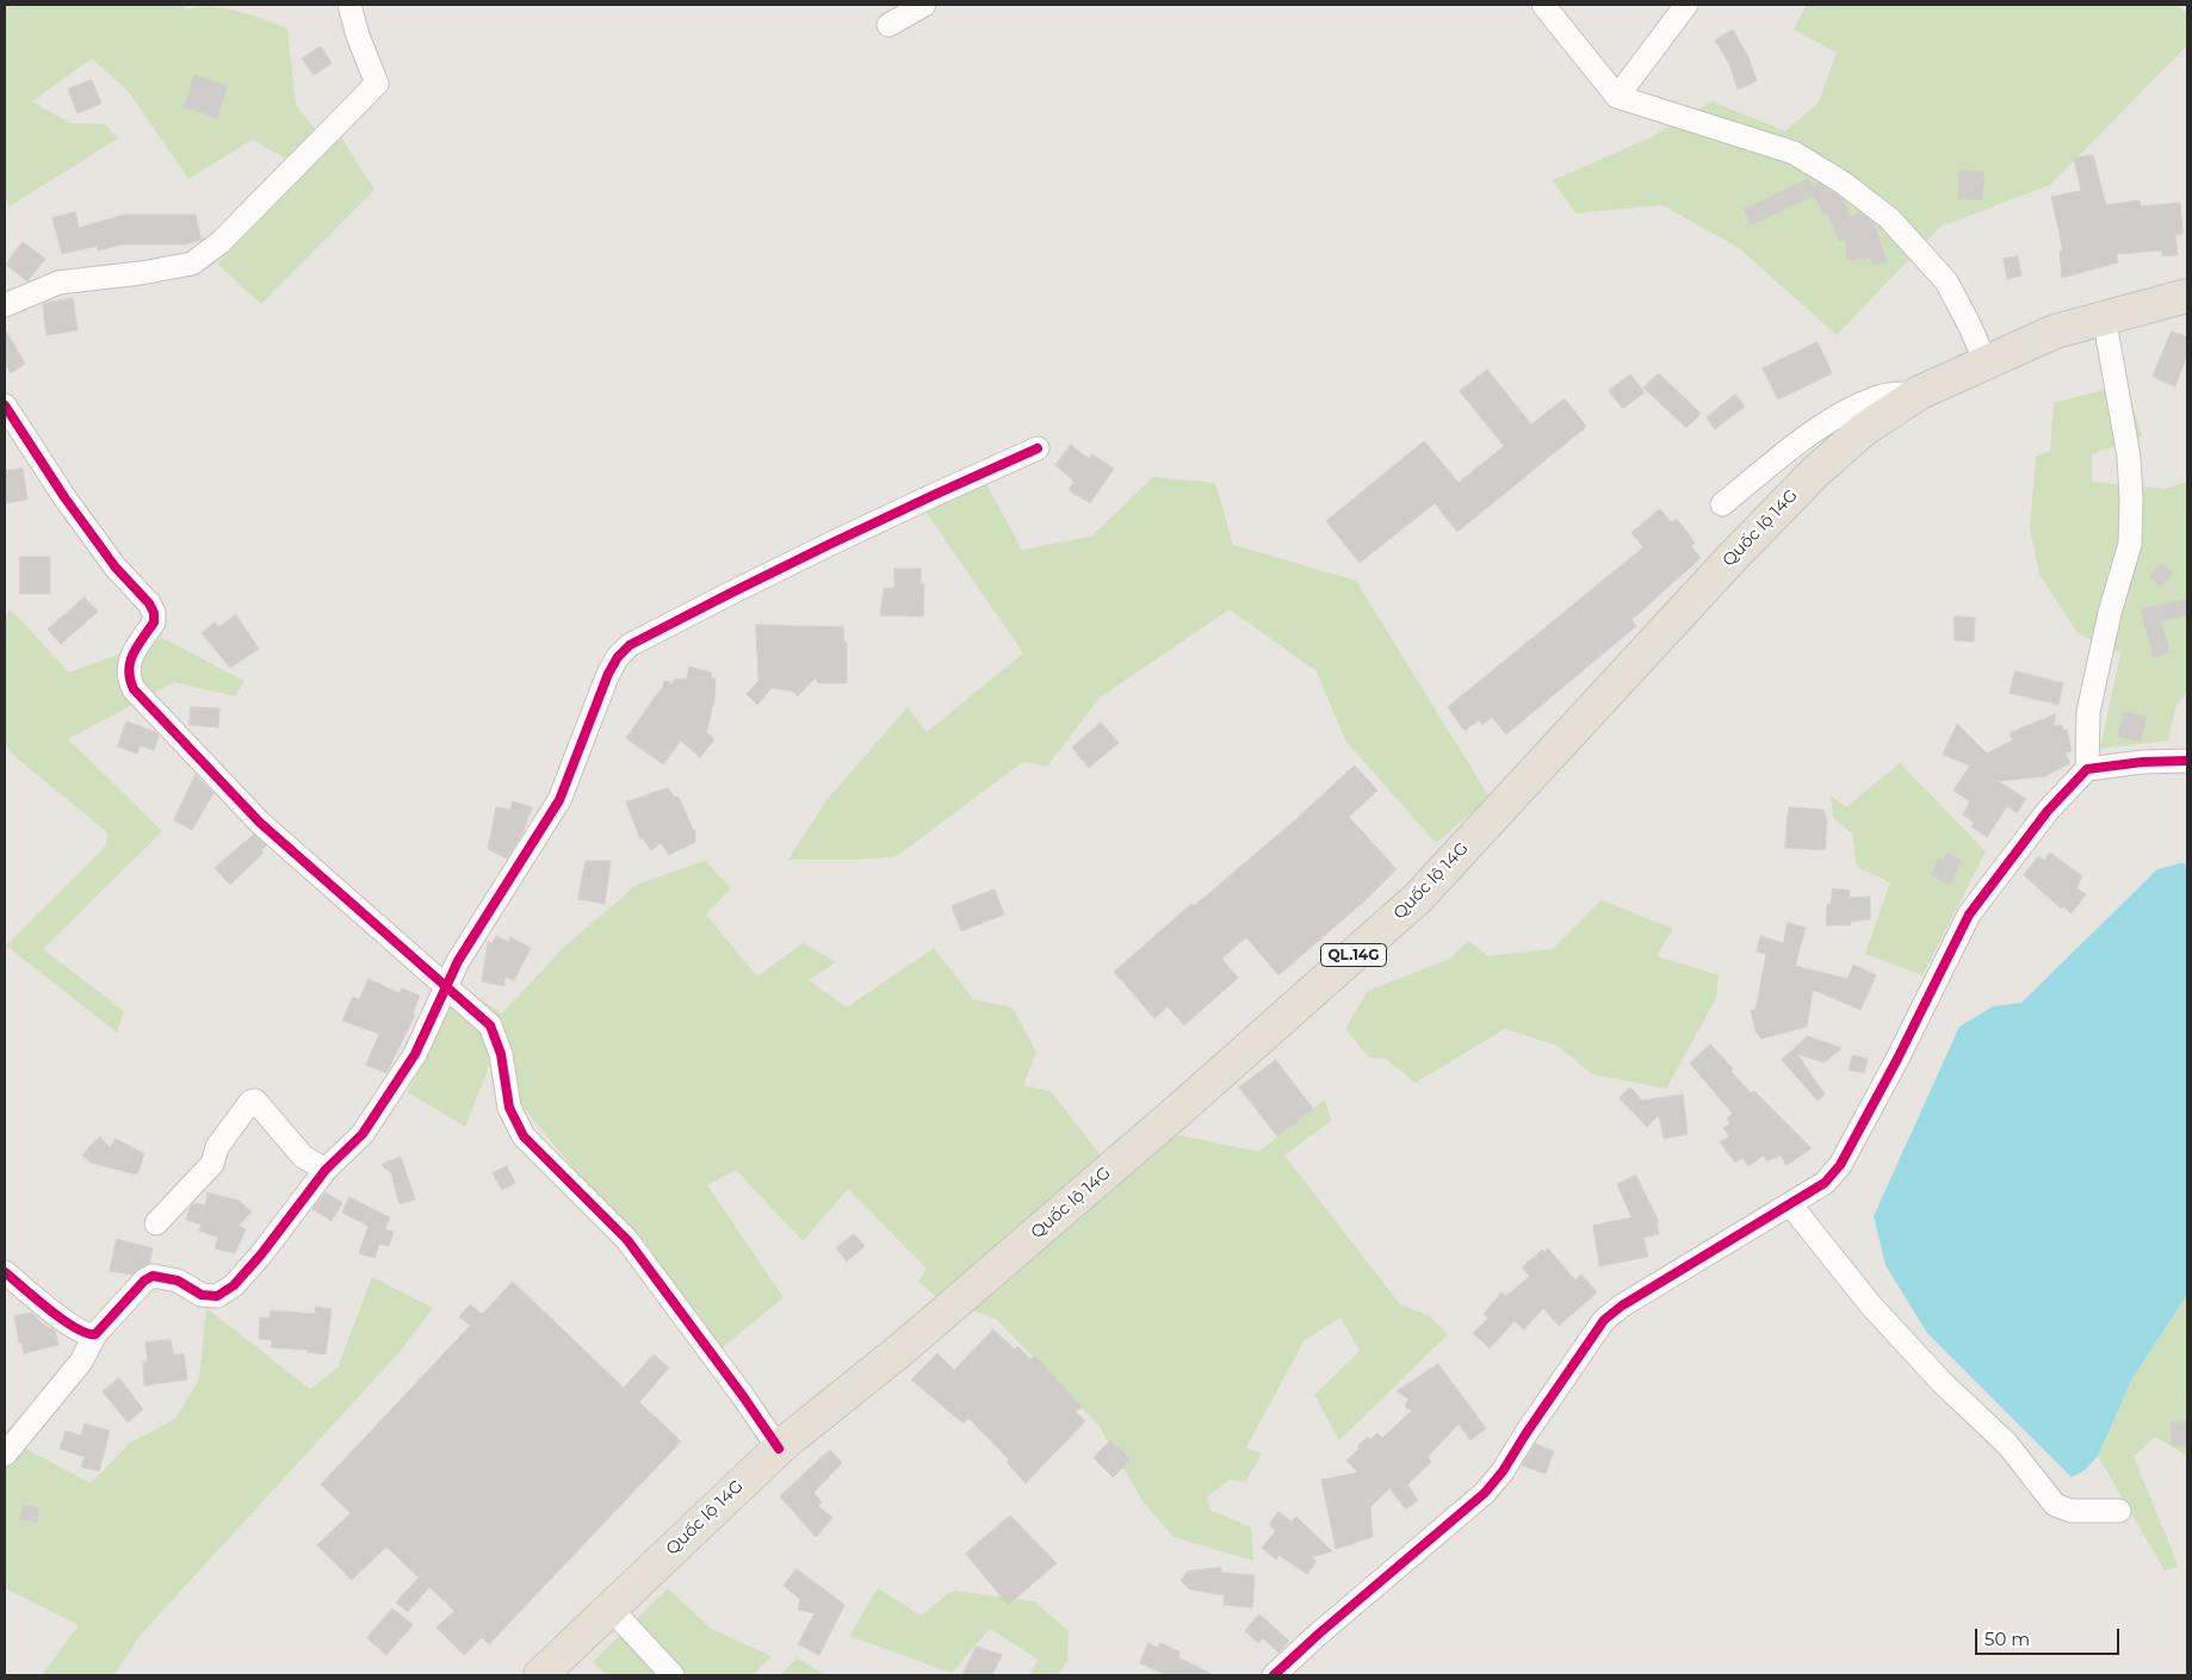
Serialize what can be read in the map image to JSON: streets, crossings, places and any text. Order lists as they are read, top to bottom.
{
  "streets": {
    "main road": ["Quốc lộ 14G", "QL.14G"]
  },
  "scale_bar": "50 m"
}
